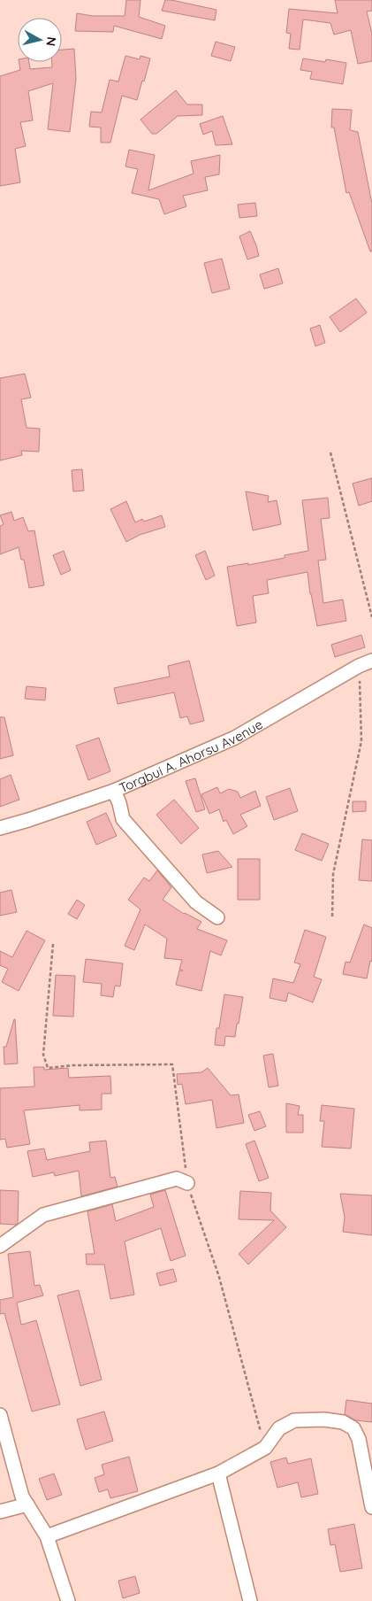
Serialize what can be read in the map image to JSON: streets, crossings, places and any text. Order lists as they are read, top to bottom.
{
  "streets": {
    "street": ["Torgbui A. Ahorsu Avenue"]
  },
  "north": "right"
}
